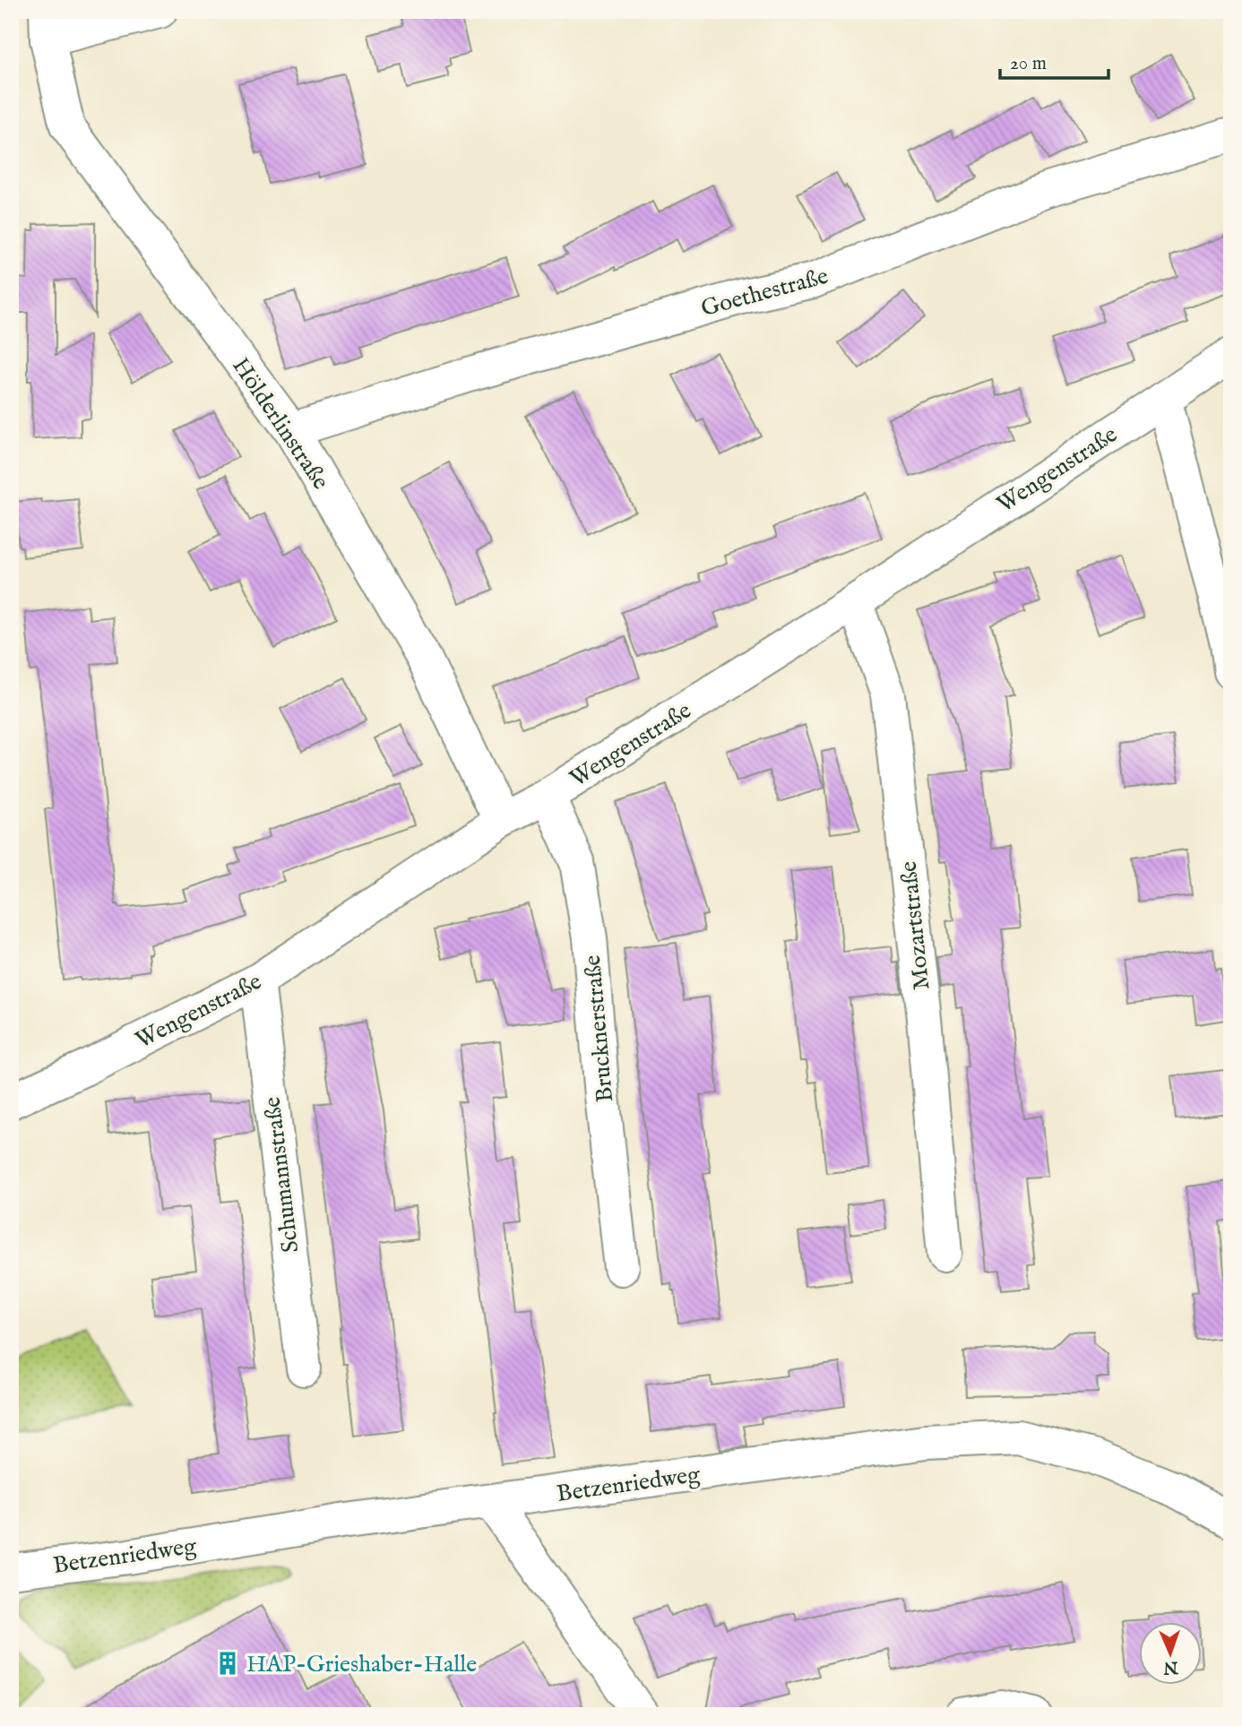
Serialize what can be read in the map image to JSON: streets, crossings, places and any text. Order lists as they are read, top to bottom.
{
  "streets": {
    "street": [
      "Goethestraße",
      "Hölderlinstraße",
      "Wengenstraße",
      "Mozartstraße",
      "Brucknerstraße",
      "Schumannstraße",
      "Betzenriedweg"
    ]
  },
  "crossings": [
    ["Goethestraße", "Hölderlinstraße"],
    ["Hölderlinstraße", "Wengenstraße"],
    ["Wengenstraße", "Mozartstraße"],
    ["Wengenstraße", "Brucknerstraße"],
    ["Wengenstraße", "Schumannstraße"]
  ],
  "places": {
    "building": ["HAP-Grieshaber-Halle"]
  },
  "scale_bar": "20 m",
  "north": "bottom"
}
